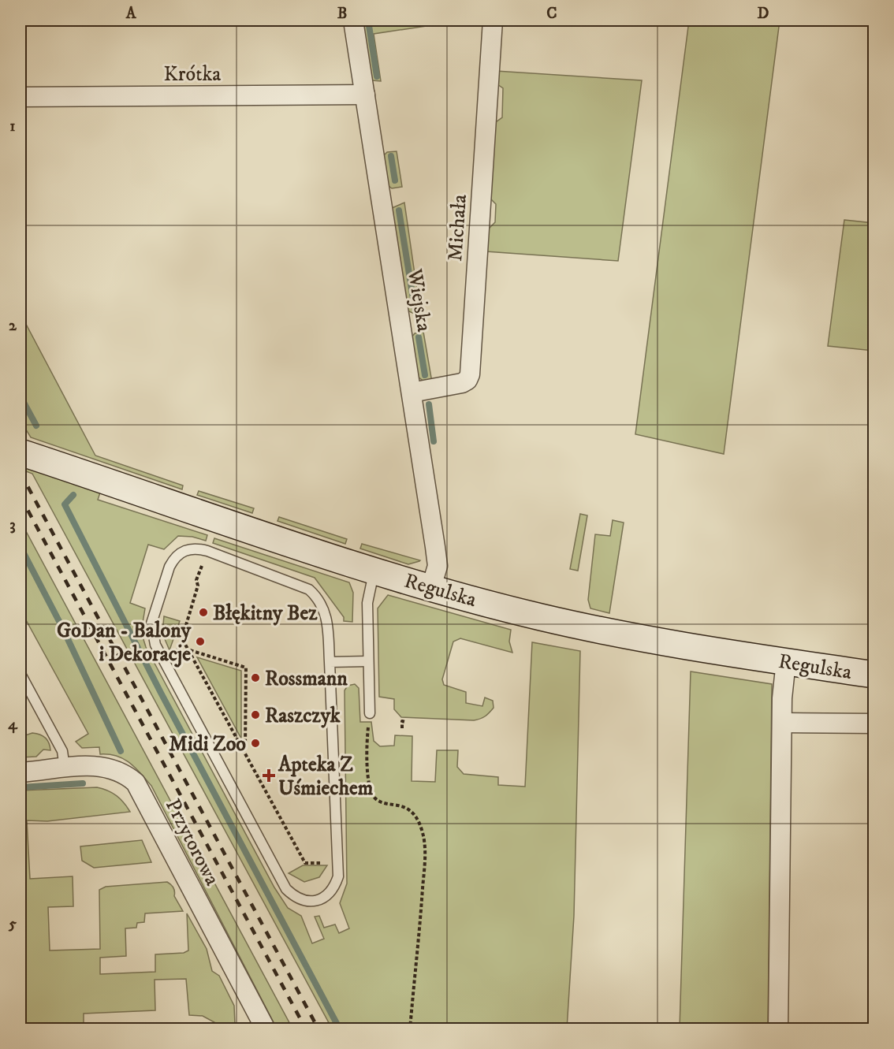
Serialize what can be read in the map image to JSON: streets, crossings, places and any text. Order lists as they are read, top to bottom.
{
  "streets": {
    "street": [
      "Krótka",
      "Michała",
      "Wiejska",
      "Regulska",
      "Przytorowa"
    ]
  },
  "crossings": [
    ["Krótka", "Wiejska"],
    ["Michała", "Wiejska"],
    ["Wiejska", "Regulska"]
  ],
  "places": {
    "other": [
      "Błękitny Bez",
      "GoDan - Balony i Dekoracje",
      "Rossmann",
      "Raszczyk",
      "Midi Zoo"
    ],
    "health": ["Apteka Z Uśmiechem"]
  },
  "grid": {
    "columns": [
      "A",
      "B",
      "C",
      "D"
    ],
    "rows": [
      "1",
      "2",
      "3",
      "4",
      "5"
    ]
  }
}
